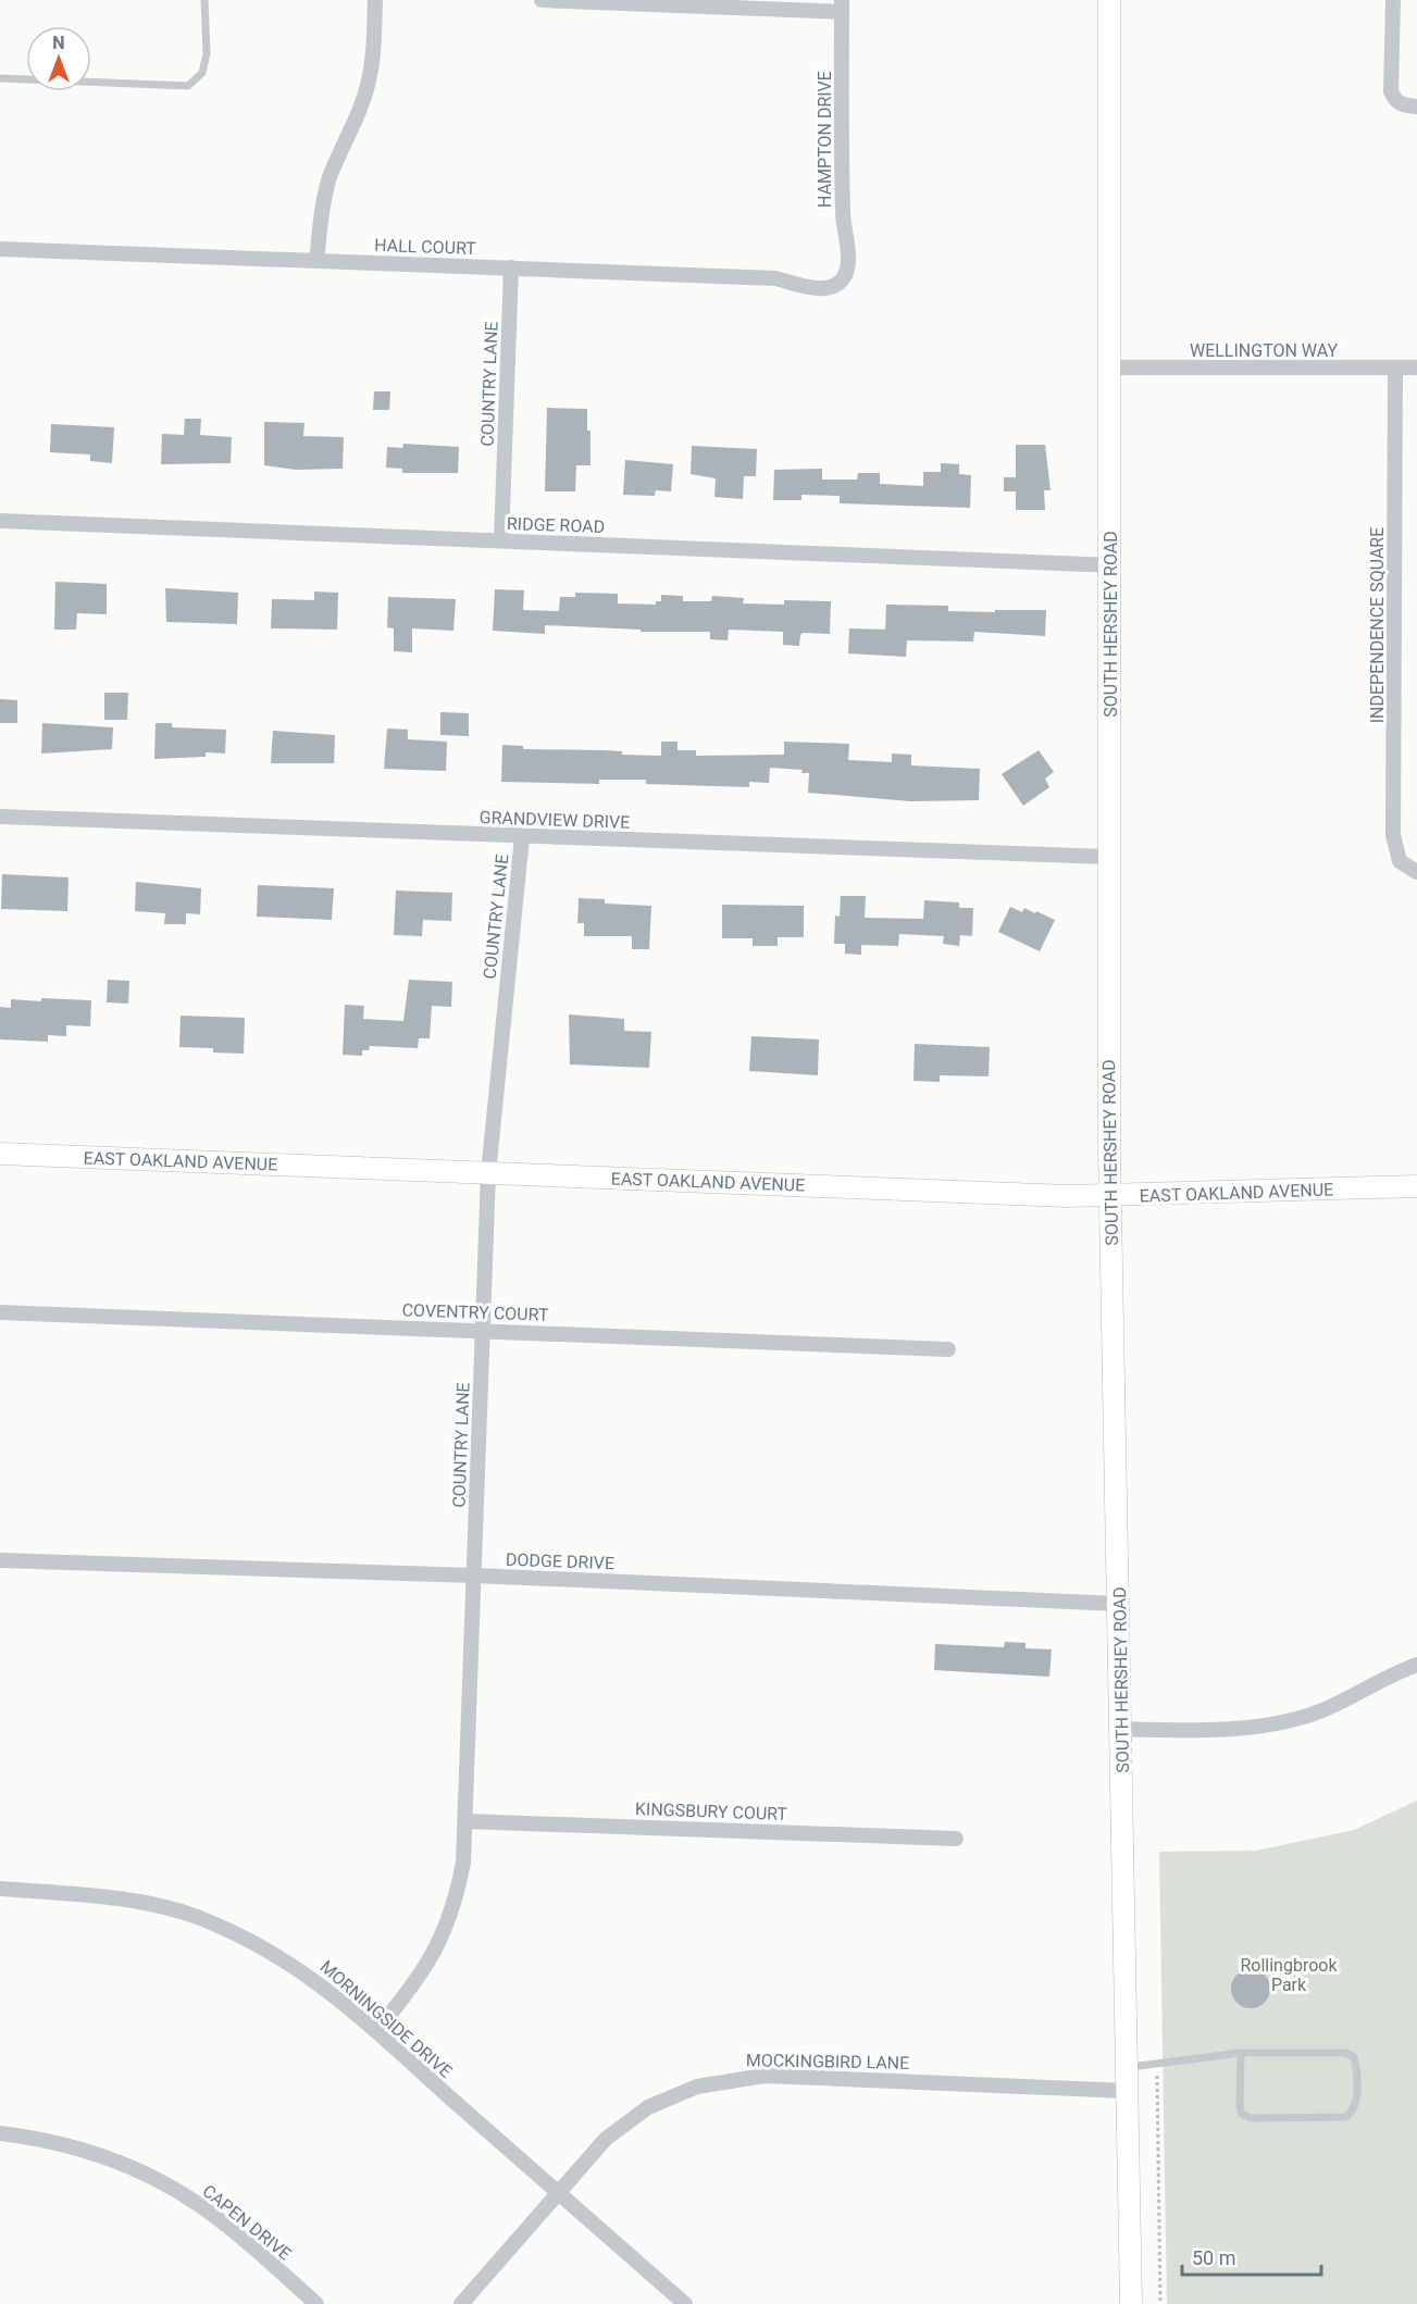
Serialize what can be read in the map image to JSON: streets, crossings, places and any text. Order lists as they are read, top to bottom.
{
  "streets": {
    "main road": ["SOUTH HERSHEY ROAD", "EAST OAKLAND AVENUE"],
    "street": [
      "HAMPTON DRIVE",
      "HALL COURT",
      "WELLINGTON WAY",
      "COUNTRY LANE",
      "RIDGE ROAD",
      "INDEPENDENCE SQUARE",
      "GRANDVIEW DRIVE",
      "COVENTRY COURT",
      "DODGE DRIVE",
      "KINGSBURY COURT",
      "MORNINGSIDE DRIVE",
      "MOCKINGBIRD LANE",
      "CAPEN DRIVE"
    ]
  },
  "crossings": [
    ["HAMPTON DRIVE", "HALL COURT"],
    ["HALL COURT", "COUNTRY LANE"],
    ["WELLINGTON WAY", "SOUTH HERSHEY ROAD"],
    ["WELLINGTON WAY", "INDEPENDENCE SQUARE"],
    ["COUNTRY LANE", "RIDGE ROAD"],
    ["COUNTRY LANE", "GRANDVIEW DRIVE"],
    ["COUNTRY LANE", "EAST OAKLAND AVENUE"],
    ["COUNTRY LANE", "COVENTRY COURT"],
    ["COUNTRY LANE", "DODGE DRIVE"],
    ["COUNTRY LANE", "KINGSBURY COURT"],
    ["COUNTRY LANE", "MORNINGSIDE DRIVE"],
    ["RIDGE ROAD", "SOUTH HERSHEY ROAD"],
    ["SOUTH HERSHEY ROAD", "GRANDVIEW DRIVE"],
    ["SOUTH HERSHEY ROAD", "EAST OAKLAND AVENUE"],
    ["SOUTH HERSHEY ROAD", "DODGE DRIVE"],
    ["SOUTH HERSHEY ROAD", "MOCKINGBIRD LANE"],
    ["MORNINGSIDE DRIVE", "MOCKINGBIRD LANE"]
  ],
  "parks": ["Rollingbrook Park"],
  "scale_bar": "50 m",
  "north": "top"
}
